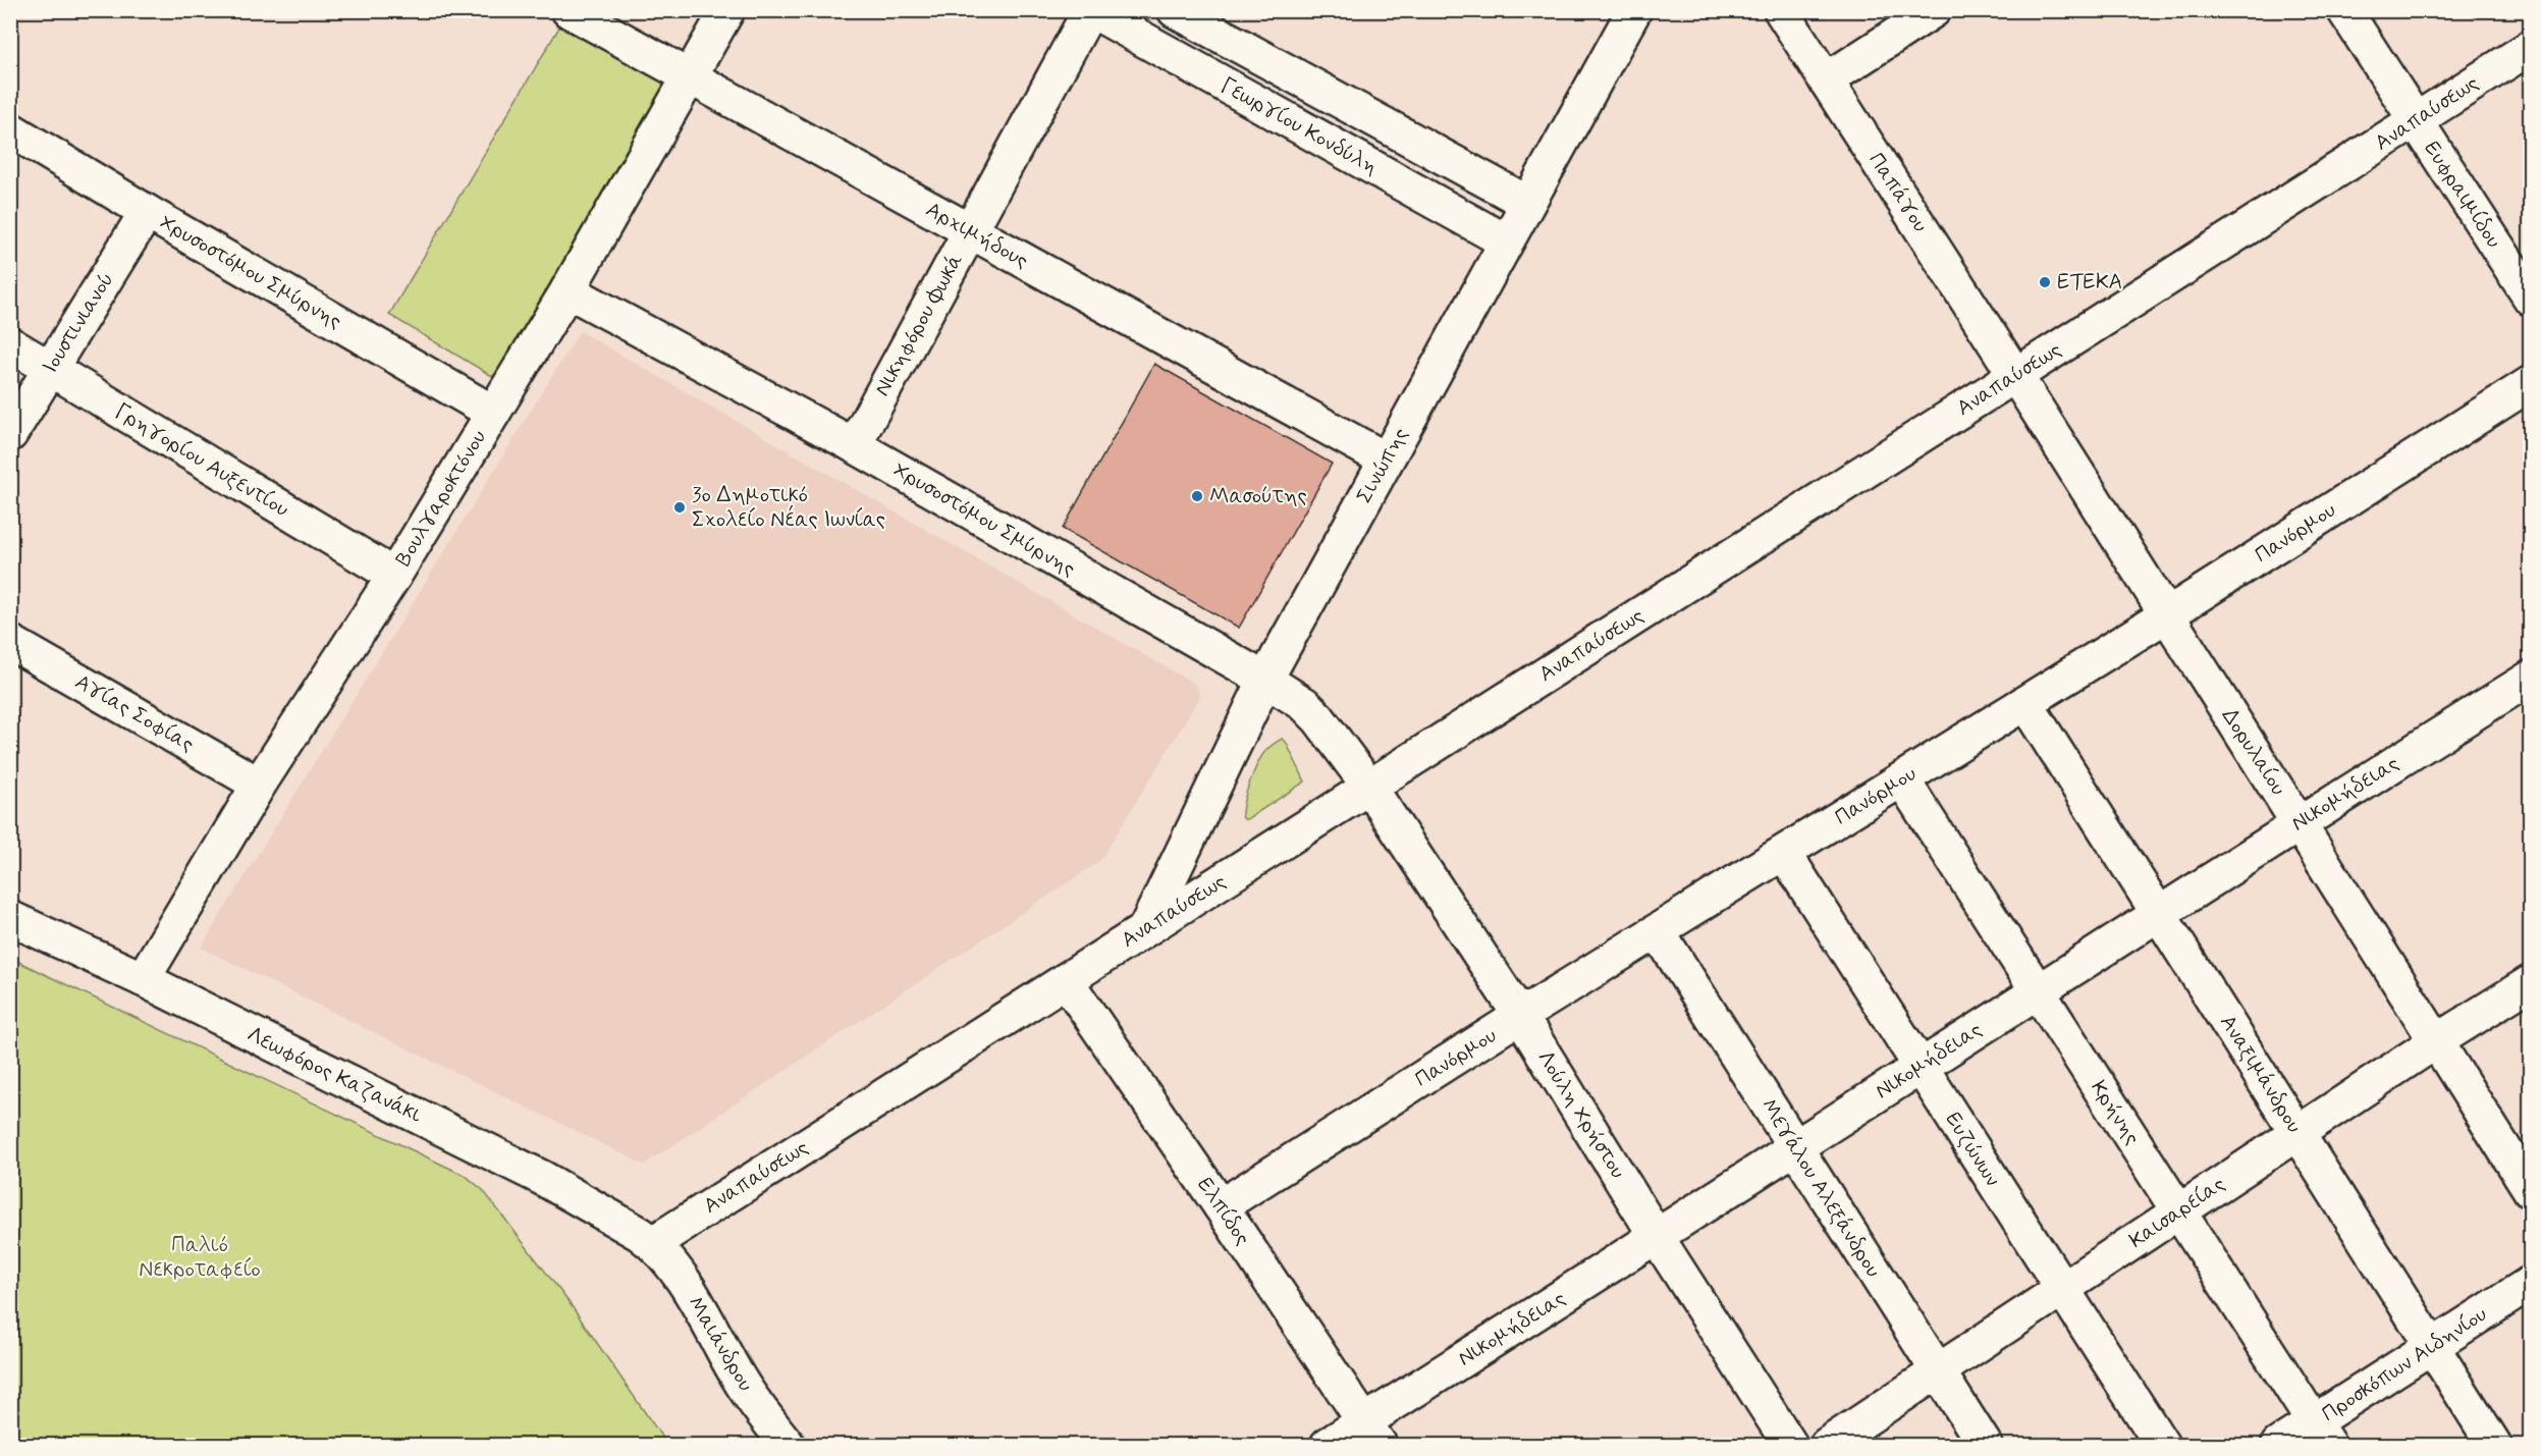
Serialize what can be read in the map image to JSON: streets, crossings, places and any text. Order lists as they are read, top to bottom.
{
  "streets": {
    "street": [
      "Αναπαύσεως",
      "Γεωργίου Κονδύλη",
      "Παπάγου",
      "Ευφραιμίδου",
      "Αρχιμήδους",
      "Χρυσοστόμου Σμύρνης",
      "Ιουστινιανού",
      "Νικηφόρου Φωκά",
      "Γρηγορίου Αυξεντίου",
      "Σινώπης",
      "Βουλγαροκτόνου",
      "Πανόρμου",
      "Αγίας Σοφίας",
      "Δορυλαίου",
      "Νικομήδειας",
      "Αναξιμάνδρου",
      "Λεωφόρος Καζανάκι",
      "Κρήνης",
      "Λούλη Χρήστου",
      "Ευζώνων",
      "Μεγάλου Αλεξάνδρου",
      "Ελπίδος",
      "Καισαρείας",
      "Μαιάνδρου",
      "Προσκόπων Αιδηνίου"
    ]
  },
  "crossings": [
    ["Αναπαύσεως", "Παπάγου"],
    ["Αναπαύσεως", "Ευφραιμίδου"],
    ["Αναπαύσεως", "Χρυσοστόμου Σμύρνης"],
    ["Αναπαύσεως", "Σινώπης"],
    ["Αναπαύσεως", "Δορυλαίου"],
    ["Αναπαύσεως", "Λεωφόρος Καζανάκι"],
    ["Αναπαύσεως", "Λούλη Χρήστου"],
    ["Αναπαύσεως", "Ελπίδος"],
    ["Αναπαύσεως", "Μαιάνδρου"],
    ["Γεωργίου Κονδύλη", "Νικηφόρου Φωκά"],
    ["Γεωργίου Κονδύλη", "Σινώπης"],
    ["Παπάγου", "Δορυλαίου"],
    ["Αρχιμήδους", "Νικηφόρου Φωκά"],
    ["Αρχιμήδους", "Σινώπης"],
    ["Αρχιμήδους", "Βουλγαροκτόνου"],
    ["Χρυσοστόμου Σμύρνης", "Ιουστινιανού"],
    ["Χρυσοστόμου Σμύρνης", "Νικηφόρου Φωκά"],
    ["Χρυσοστόμου Σμύρνης", "Σινώπης"],
    ["Χρυσοστόμου Σμύρνης", "Βουλγαροκτόνου"],
    ["Χρυσοστόμου Σμύρνης", "Λούλη Χρήστου"],
    ["Ιουστινιανού", "Γρηγορίου Αυξεντίου"],
    ["Γρηγορίου Αυξεντίου", "Βουλγαροκτόνου"],
    ["Βουλγαροκτόνου", "Αγίας Σοφίας"],
    ["Βουλγαροκτόνου", "Λεωφόρος Καζανάκι"],
    ["Πανόρμου", "Δορυλαίου"],
    ["Πανόρμου", "Αναξιμάνδρου"],
    ["Πανόρμου", "Κρήνης"],
    ["Πανόρμου", "Λούλη Χρήστου"],
    ["Πανόρμου", "Ευζώνων"],
    ["Πανόρμου", "Μεγάλου Αλεξάνδρου"],
    ["Πανόρμου", "Ελπίδος"],
    ["Δορυλαίου", "Νικομήδειας"],
    ["Δορυλαίου", "Καισαρείας"],
    ["Νικομήδειας", "Αναξιμάνδρου"],
    ["Νικομήδειας", "Κρήνης"],
    ["Νικομήδειας", "Λούλη Χρήστου"],
    ["Νικομήδειας", "Ευζώνων"],
    ["Νικομήδειας", "Μεγάλου Αλεξάνδρου"],
    ["Νικομήδειας", "Ελπίδος"],
    ["Αναξιμάνδρου", "Καισαρείας"],
    ["Αναξιμάνδρου", "Προσκόπων Αιδηνίου"],
    ["Λεωφόρος Καζανάκι", "Μαιάνδρου"],
    ["Κρήνης", "Καισαρείας"],
    ["Κρήνης", "Προσκόπων Αιδηνίου"],
    ["Ευζώνων", "Καισαρείας"],
    ["Μεγάλου Αλεξάνδρου", "Καισαρείας"]
  ],
  "parks": ["Παλιό Νεκροταφείο"],
  "places": ["ΕΤΕΚΑ", "Μασούτης", "3ο Δημοτικό Σχολείο Νέας Ιωνίας"]
}
